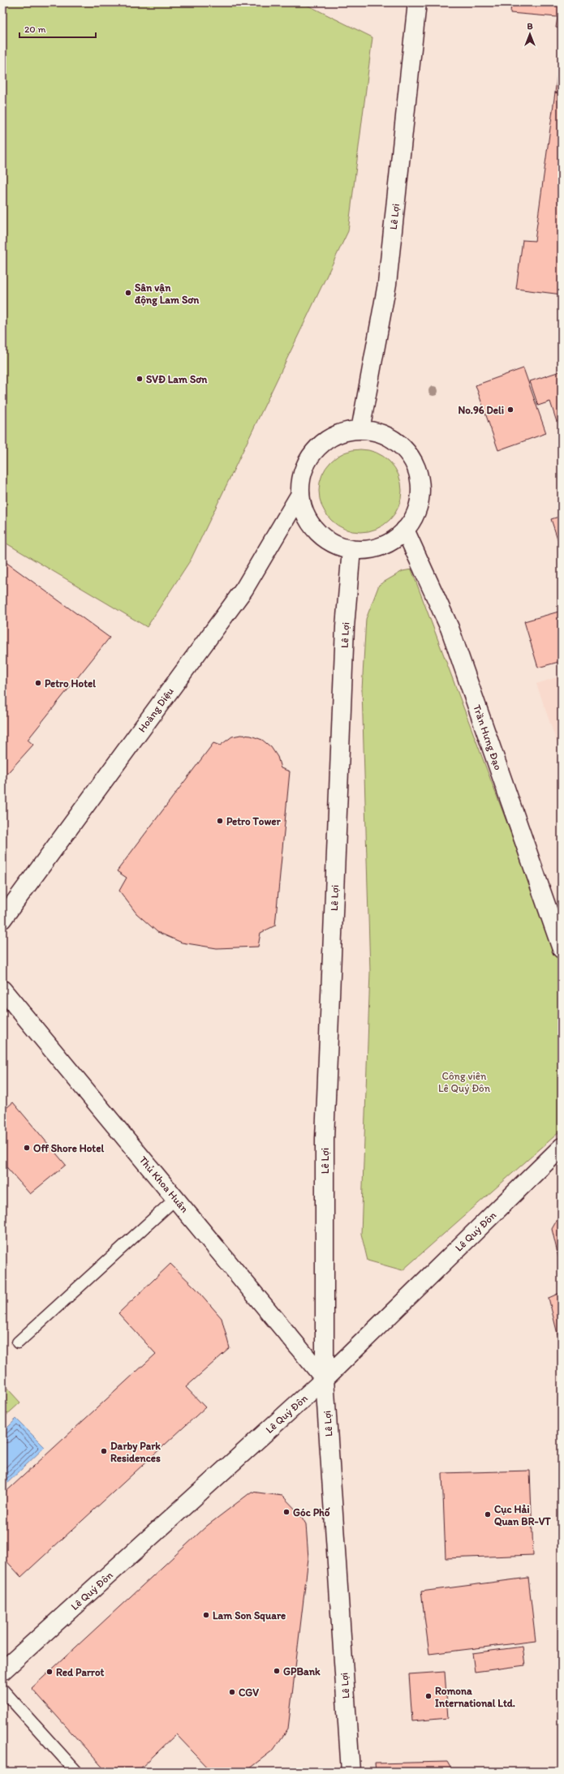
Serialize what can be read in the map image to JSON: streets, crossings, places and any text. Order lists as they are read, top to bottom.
{
  "streets": {
    "main road": [
      "Lê Lợi",
      "Hoàng Diệu",
      "Trần Hưng Đạo",
      "Thủ Khoa Huân",
      "Lê Quý Đôn"
    ]
  },
  "crossings": [
    ["Lê Lợi", "Thủ Khoa Huân"],
    ["Lê Lợi", "Lê Quý Đôn"],
    ["Thủ Khoa Huân", "Lê Quý Đôn"]
  ],
  "parks": ["Công viên Lê Quý Đôn"],
  "places": [
    "Sân vận động Lam Sơn",
    "SVĐ Lam Sơn",
    "No.96 Deli",
    "Petro Hotel",
    "Petro Tower",
    "Off Shore Hotel",
    "Darby Park Residences",
    "Góc Phố",
    "Cục Hải Quan BR-VT",
    "Lam Son Square",
    "GPBank",
    "Red Parrot",
    "CGV",
    "Romona International Ltd."
  ],
  "scale_bar": "20 m",
  "north": "top"
}
